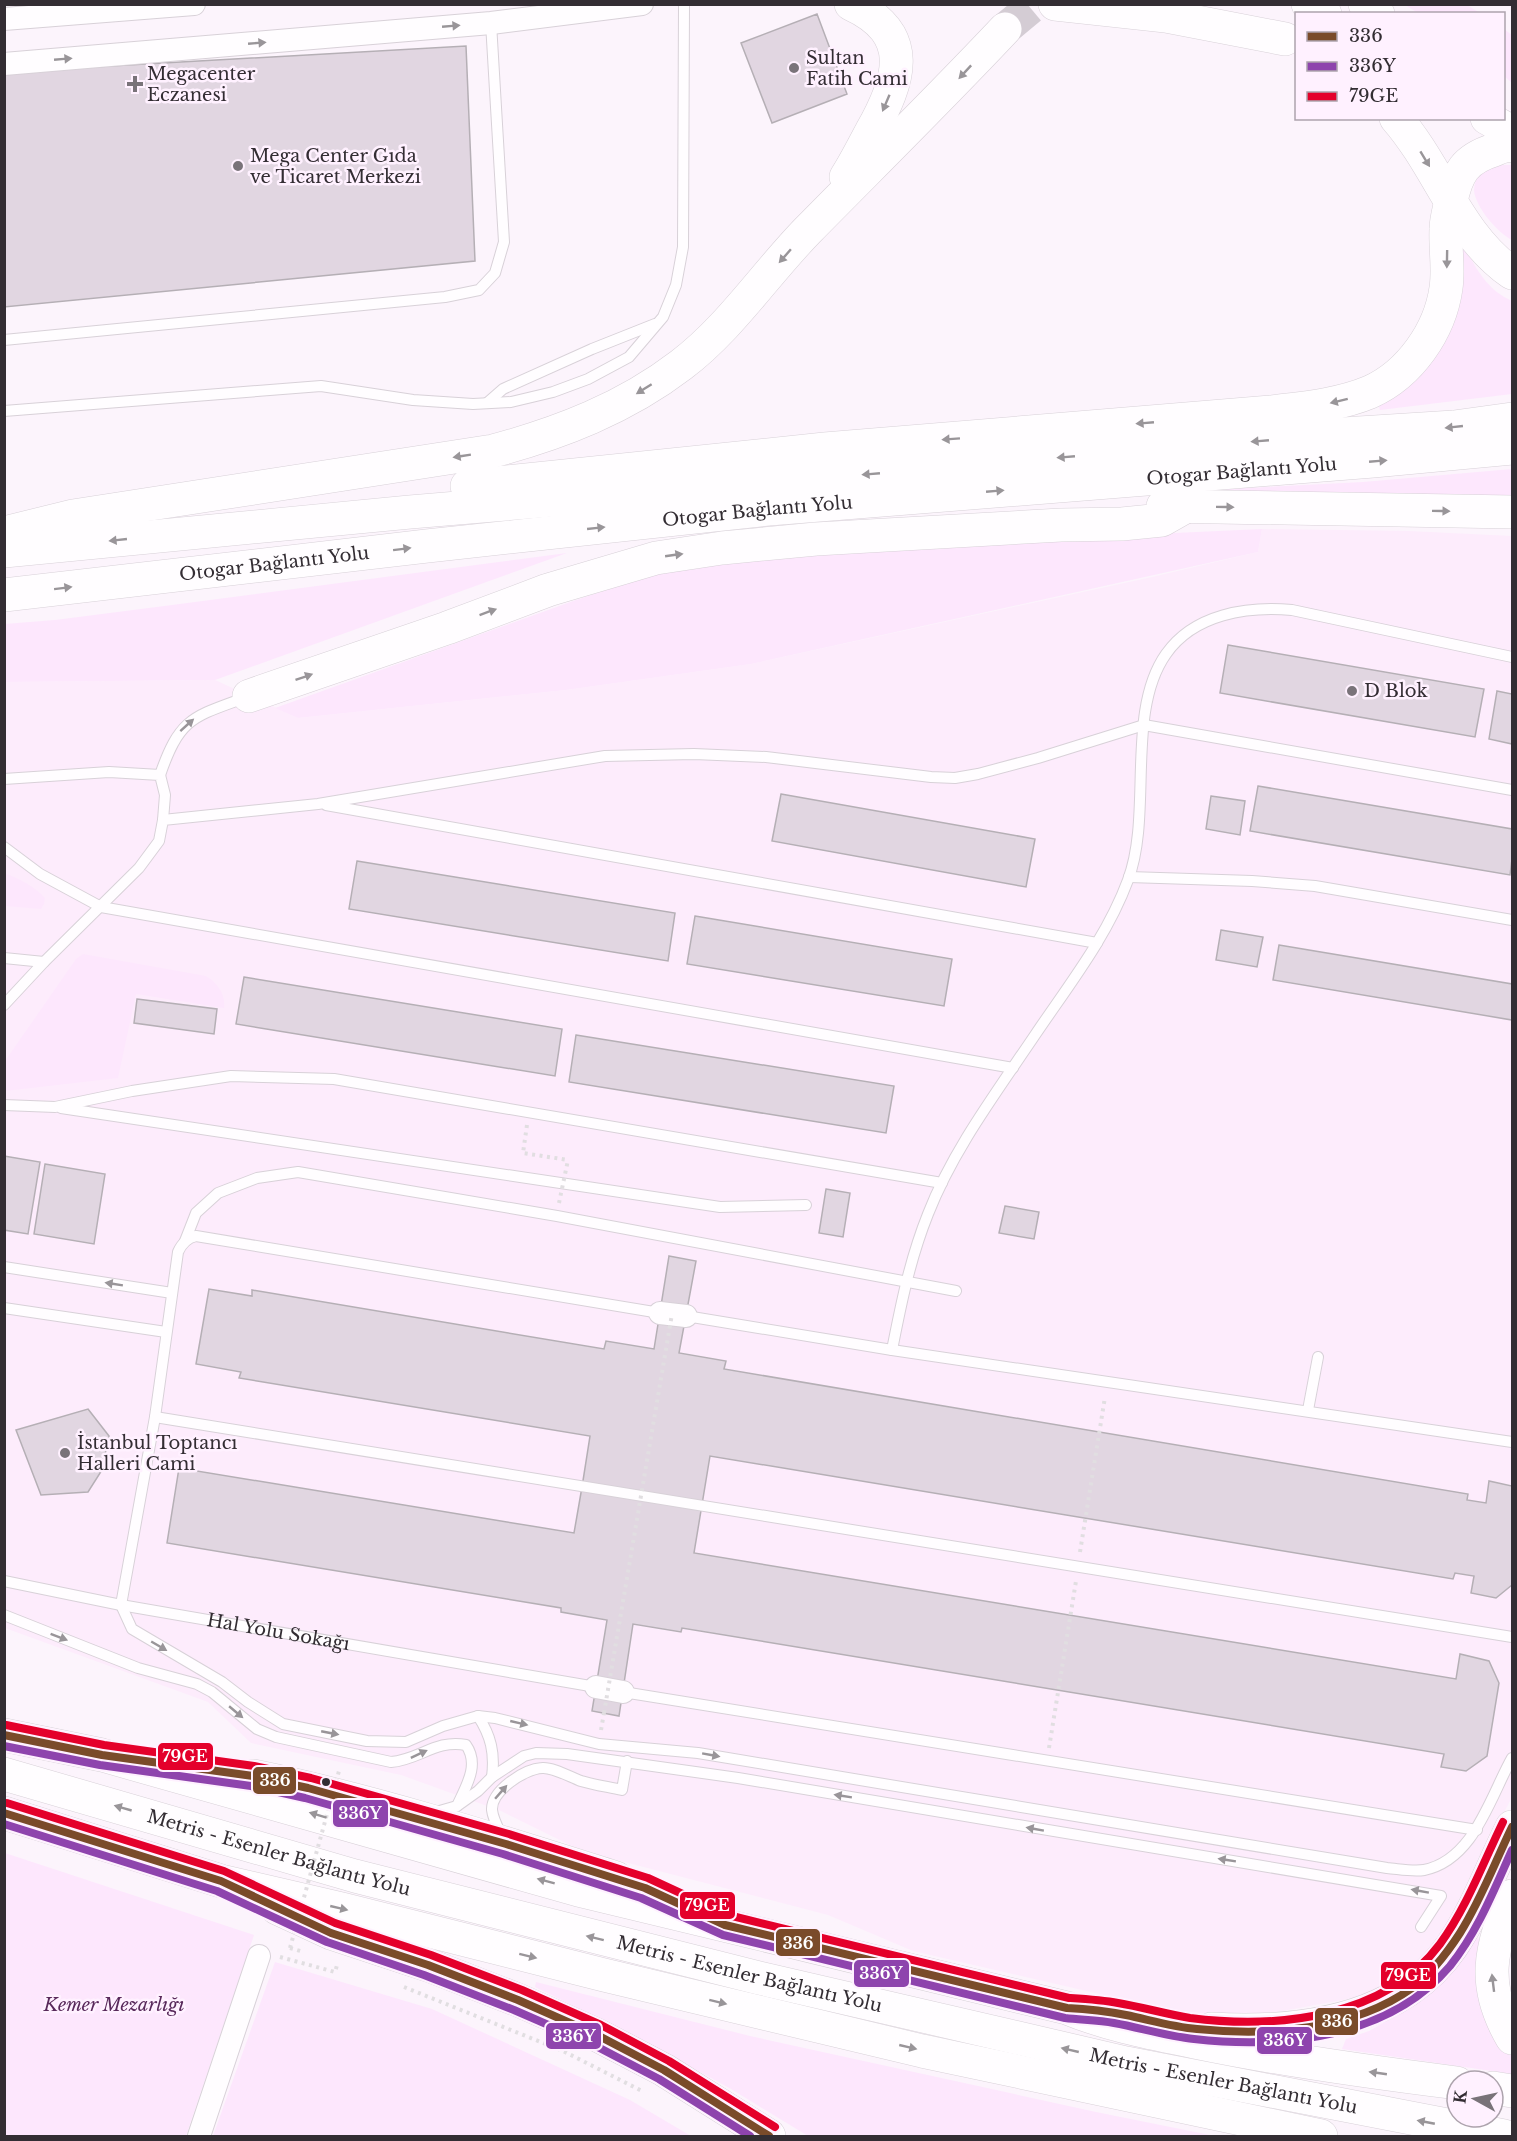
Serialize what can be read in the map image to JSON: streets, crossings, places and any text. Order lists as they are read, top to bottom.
{
  "streets": {
    "main road": ["Otogar Bağlantı Yolu", "Metris - Esenler Bağlantı Yolu"],
    "street": ["Hal Yolu Sokağı"]
  },
  "parks": ["Kemer Mezarlığı"],
  "places": {
    "other": [
      "Sultan Fatih Cami",
      "Mega Center Gıda ve Ticaret Merkezi",
      "D Blok",
      "İstanbul Toptancı Halleri Cami"
    ],
    "health": ["Megacenter Eczanesi"]
  },
  "lines": ["transit line 79GE", "transit line 336", "transit line 336Y"],
  "legend": ["336", "336Y", "79GE"],
  "north": "left"
}
